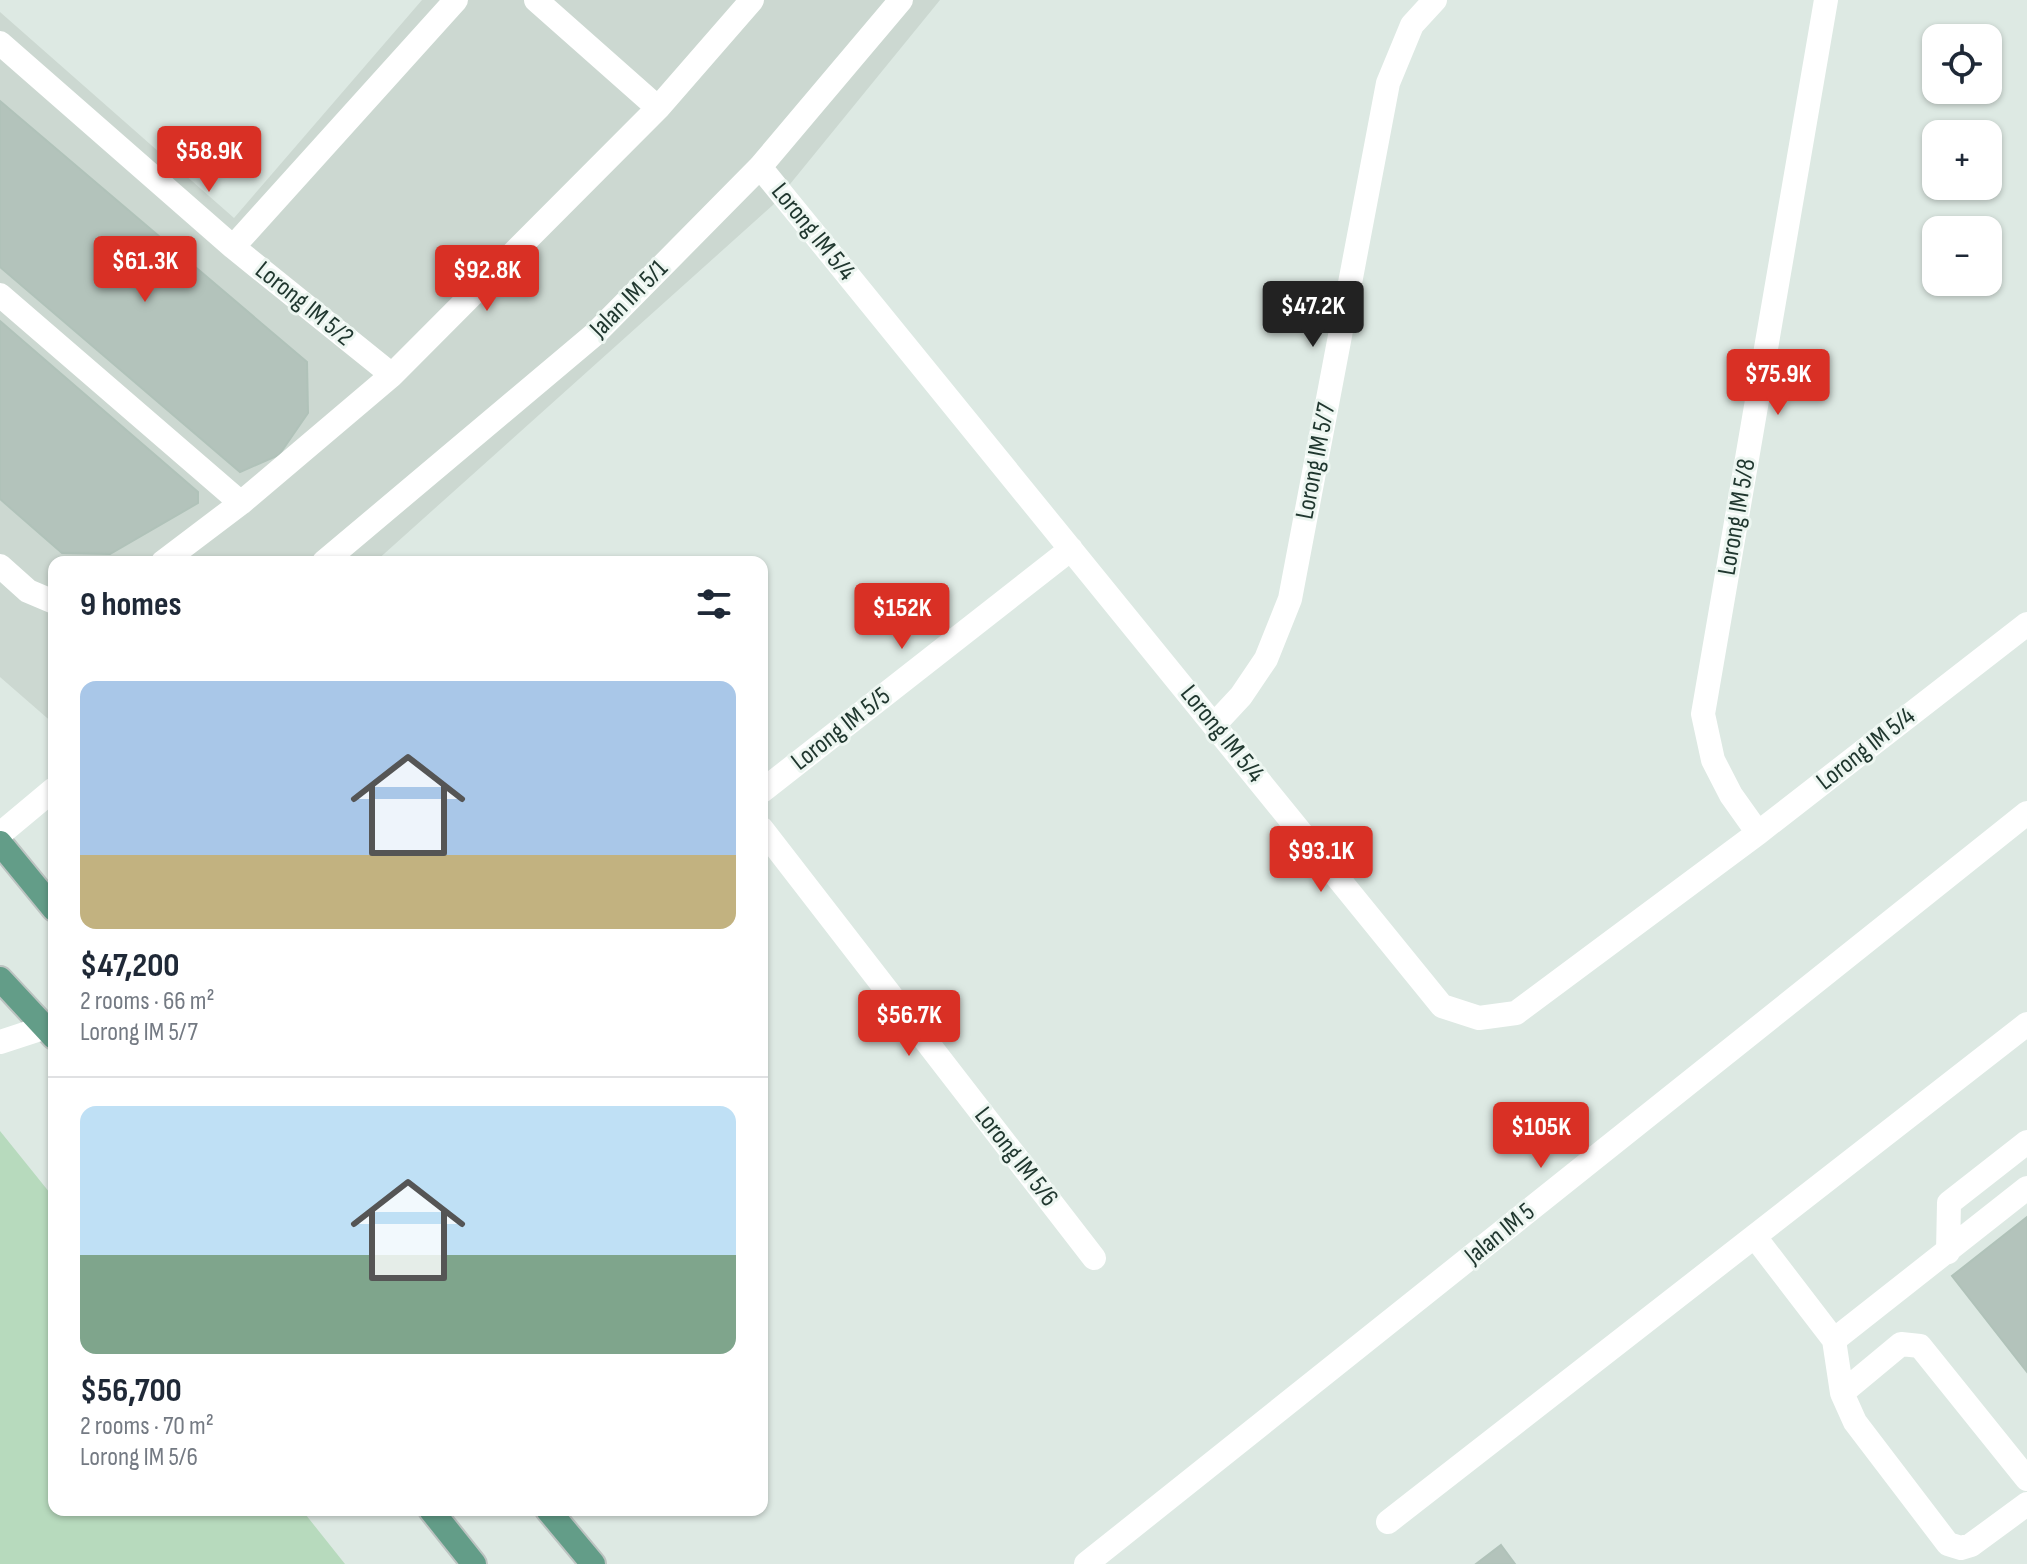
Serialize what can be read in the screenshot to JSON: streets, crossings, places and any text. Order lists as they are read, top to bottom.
{
  "streets": {
    "street": [
      "Lorong IM 5/4",
      "Jalan IM 5/1",
      "Lorong IM 5/2",
      "Lorong IM 5/7",
      "Lorong IM 5/8",
      "Lorong IM 5/5",
      "Lorong IM 5/6",
      "Jalan IM 5"
    ]
  },
  "crossings": [
    ["Lorong IM 5/4", "Jalan IM 5/1"],
    ["Lorong IM 5/4", "Lorong IM 5/7"],
    ["Lorong IM 5/4", "Lorong IM 5/8"],
    ["Lorong IM 5/4", "Lorong IM 5/5"]
  ],
  "page": {
    "map_buttons": ["+", "−"],
    "price": [
      "$58.9K",
      "$61.3K",
      "$92.8K",
      "$47.2K",
      "$75.9K",
      "$152K",
      "$93.1K",
      "$56.7K",
      "$105K"
    ],
    "heading": "9 homes",
    "list": [
      {
        "name": "$47,200",
        "note": "2 rooms · 66 m² · Lorong IM 5/7"
      },
      {
        "name": "$56,700",
        "note": "2 rooms · 70 m² · Lorong IM 5/6"
      }
    ]
  }
}
